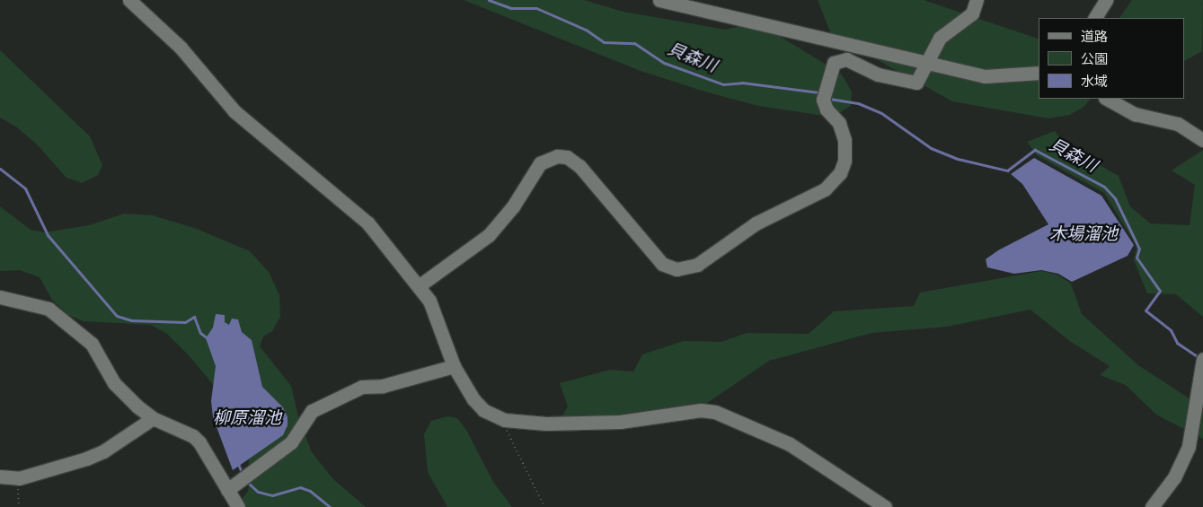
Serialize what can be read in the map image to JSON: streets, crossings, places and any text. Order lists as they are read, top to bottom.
{
  "water": ["貝森川", "木場溜池", "柳原溜池"],
  "legend": ["道路", "公園", "水域"]
}
